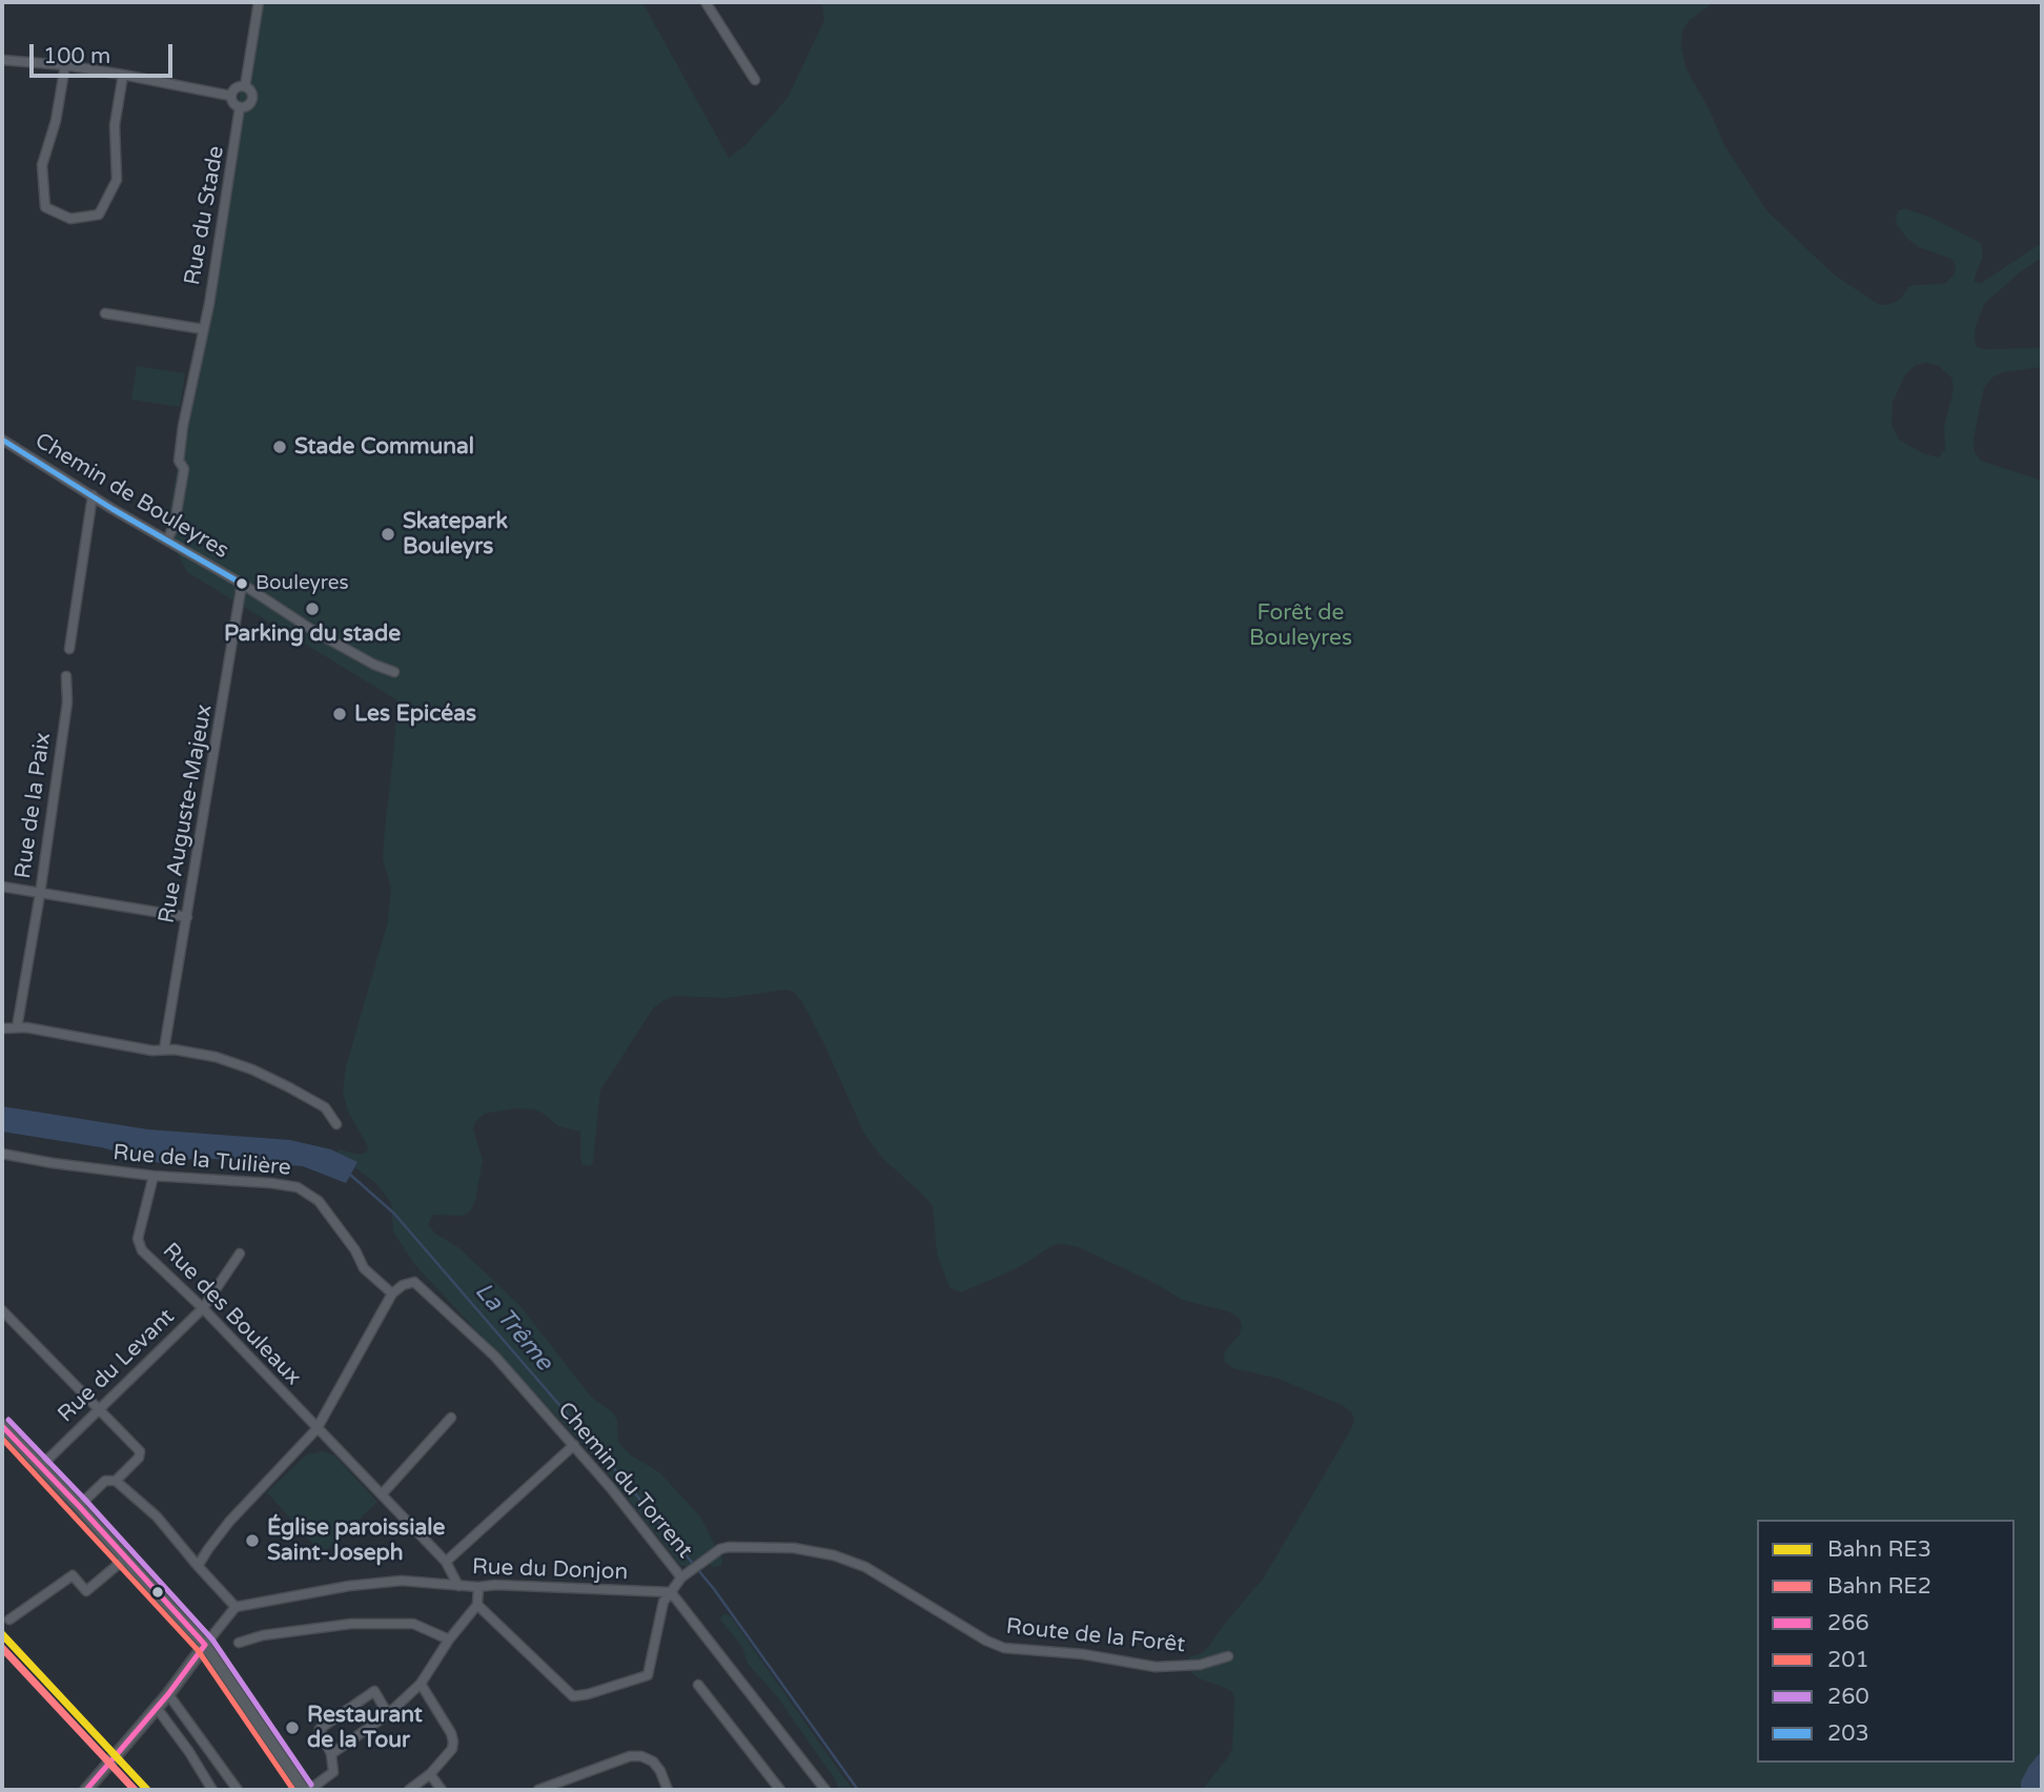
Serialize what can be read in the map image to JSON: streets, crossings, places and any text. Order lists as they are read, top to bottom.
{
  "streets": {
    "street": [
      "Rue du Stade",
      "Chemin de Bouleyres",
      "Rue de la Paix",
      "Rue Auguste-Majeux",
      "Rue de la Tuilière",
      "Rue des Bouleaux",
      "Rue du Levant",
      "Chemin du Torrent",
      "Rue du Donjon",
      "Route de la Forêt"
    ]
  },
  "crossings": [
    ["Rue du Stade", "Chemin de Bouleyres"],
    ["Chemin de Bouleyres", "Rue Auguste-Majeux"],
    ["Rue de la Tuilière", "Rue des Bouleaux"],
    ["Rue de la Tuilière", "Chemin du Torrent"],
    ["Rue des Bouleaux", "Rue du Levant"],
    ["Rue des Bouleaux", "Rue du Donjon"],
    ["Chemin du Torrent", "Route de la Forêt"]
  ],
  "water": ["La Trême"],
  "parks": ["Forêt de Bouleyres"],
  "places": [
    "Stade Communal",
    "Skatepark Bouleyrs",
    "Bouleyres",
    "Parking du stade",
    "Les Epicéas",
    "Église paroissiale Saint-Joseph",
    "Restaurant de la Tour"
  ],
  "lines": [
    "transit line 203",
    "transit line 260",
    "transit line 266",
    "transit line 201",
    "rail line RE3",
    "rail line RE2"
  ],
  "legend": [
    "Bahn RE3",
    "Bahn RE2",
    "266",
    "201",
    "260",
    "203"
  ],
  "scale_bar": "100 m"
}
